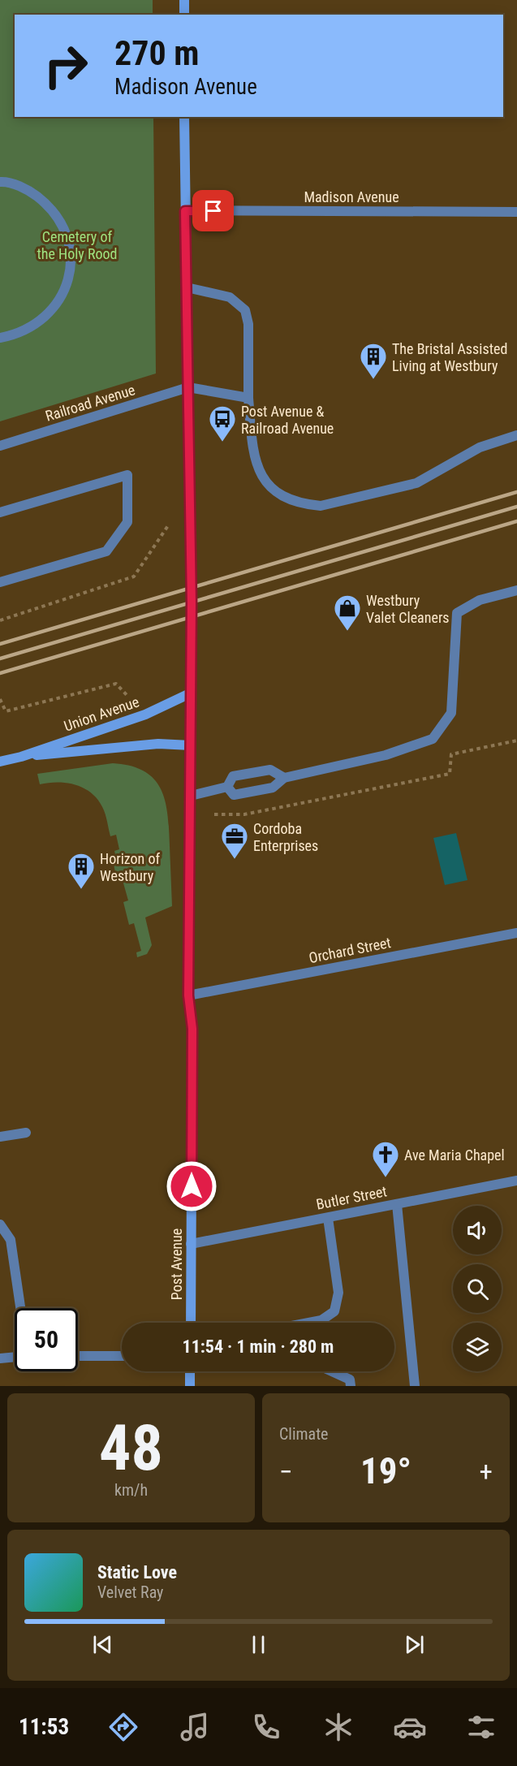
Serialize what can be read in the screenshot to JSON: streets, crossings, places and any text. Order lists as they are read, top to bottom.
{
  "streets": {
    "main road": ["Union Avenue", "Post Avenue"],
    "street": [
      "Madison Avenue",
      "Railroad Avenue",
      "Orchard Street",
      "Butler Street"
    ]
  },
  "crossings": [
    ["Madison Avenue", "Post Avenue"],
    ["Railroad Avenue", "Post Avenue"],
    ["Union Avenue", "Post Avenue"],
    ["Orchard Street", "Post Avenue"],
    ["Butler Street", "Post Avenue"]
  ],
  "parks": ["Cemetery of the Holy Rood"],
  "places": {
    "building": ["The Bristal Assisted Living at Westbury", "Horizon of Westbury"],
    "bus stop": ["Post Avenue & Railroad Avenue"],
    "shop": ["Westbury Valet Cleaners"],
    "office": ["Cordoba Enterprises"],
    "church": ["Ave Maria Chapel"]
  },
  "page": {
    "turn": ["270 m", "Madison Avenue"],
    "limit": "50",
    "trip": "11:54 · 1 min · 280 m",
    "tile": [
      ["48", "km/h"],
      "Climate"
    ],
    "heat": ["−", "19°", "+"],
    "song": ["Static Love", "Velvet Ray"],
    "tabs": "11:53"
  }
}
